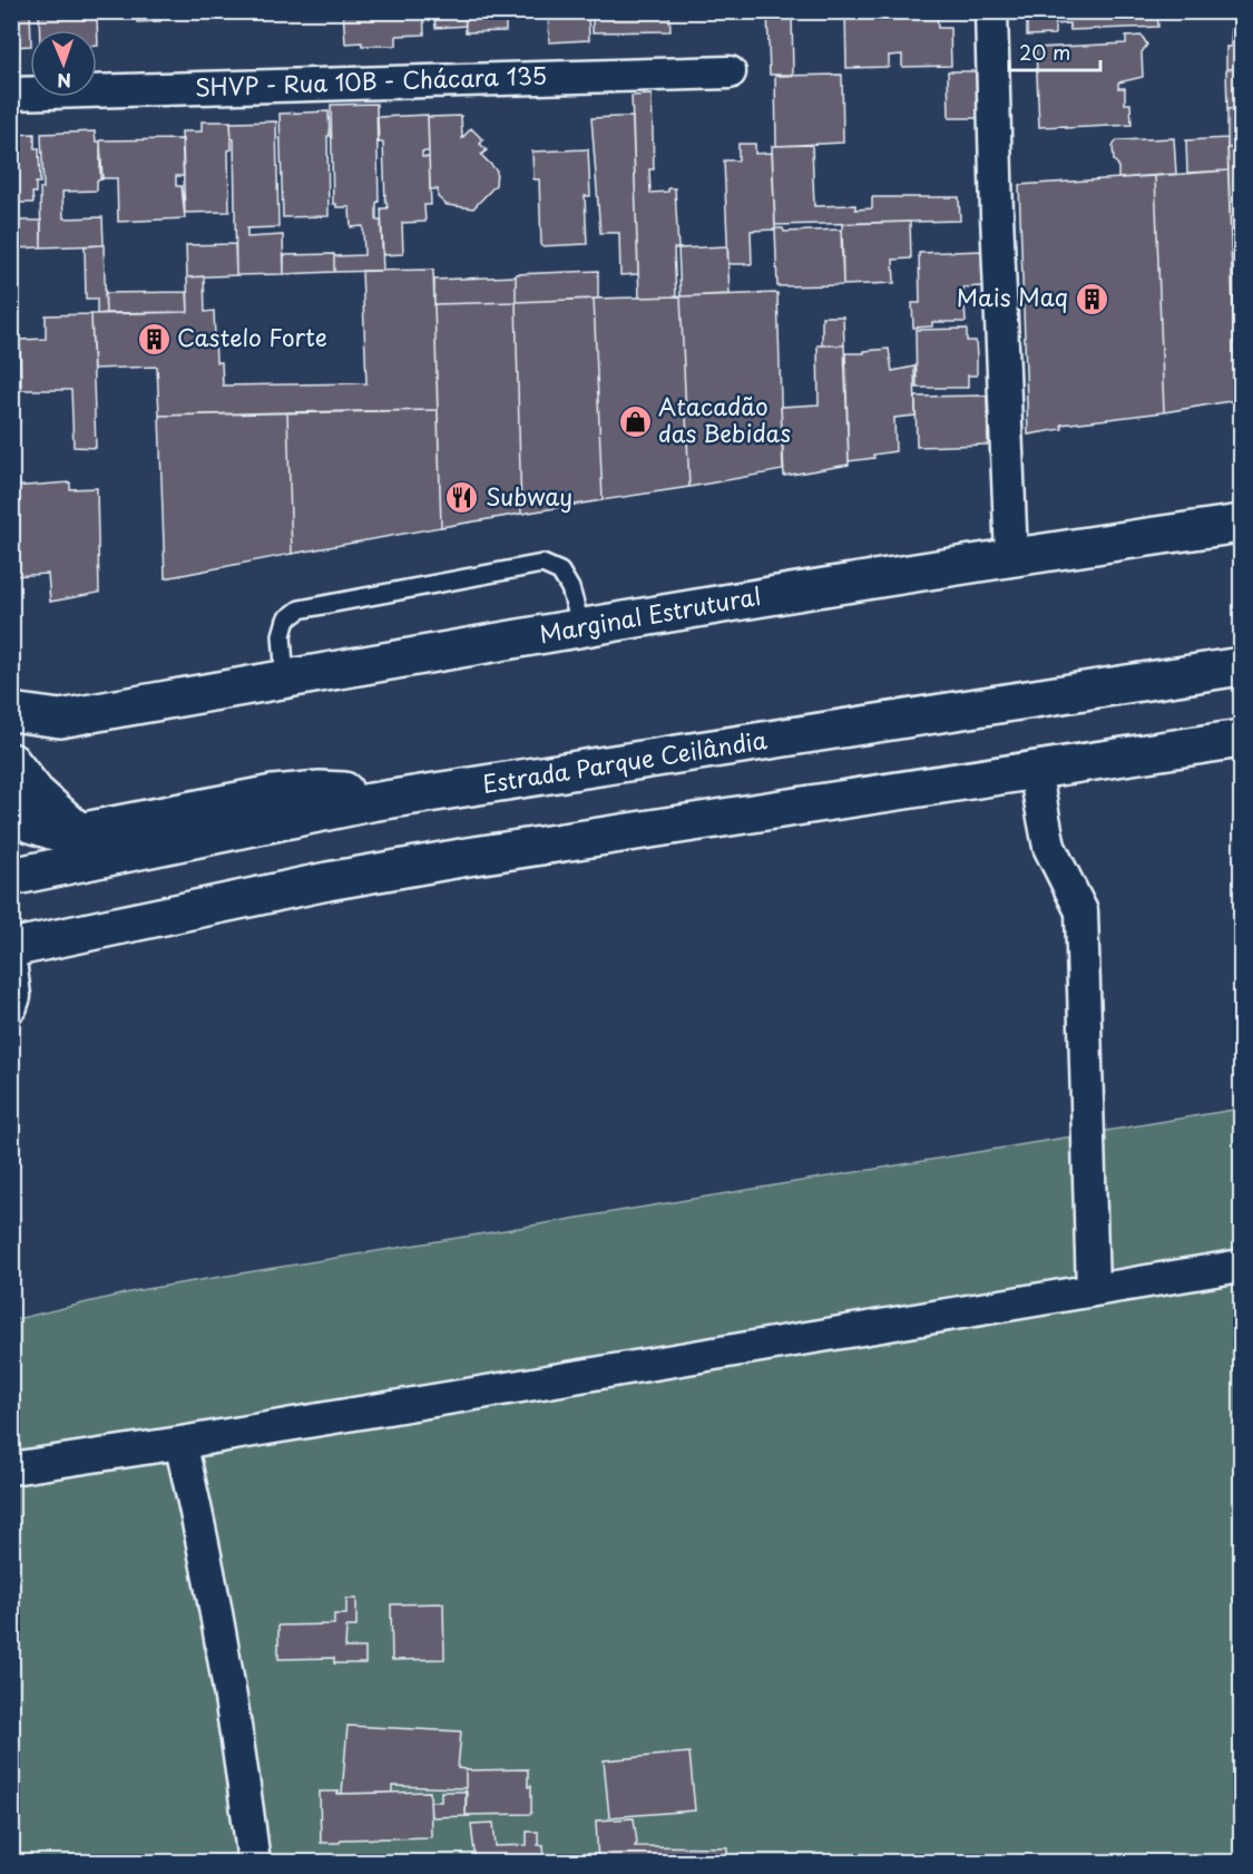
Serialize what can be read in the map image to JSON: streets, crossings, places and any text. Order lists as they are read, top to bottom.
{
  "streets": {
    "main road": ["Marginal Estrutural", "Estrada Parque Ceilândia"],
    "street": ["SHVP - Rua 10B - Chácara 135"]
  },
  "places": {
    "building": ["Mais Maq", "Castelo Forte"],
    "shop": ["Atacadão das Bebidas"],
    "restaurant": ["Subway"]
  },
  "scale_bar": "20 m",
  "north": "bottom"
}
